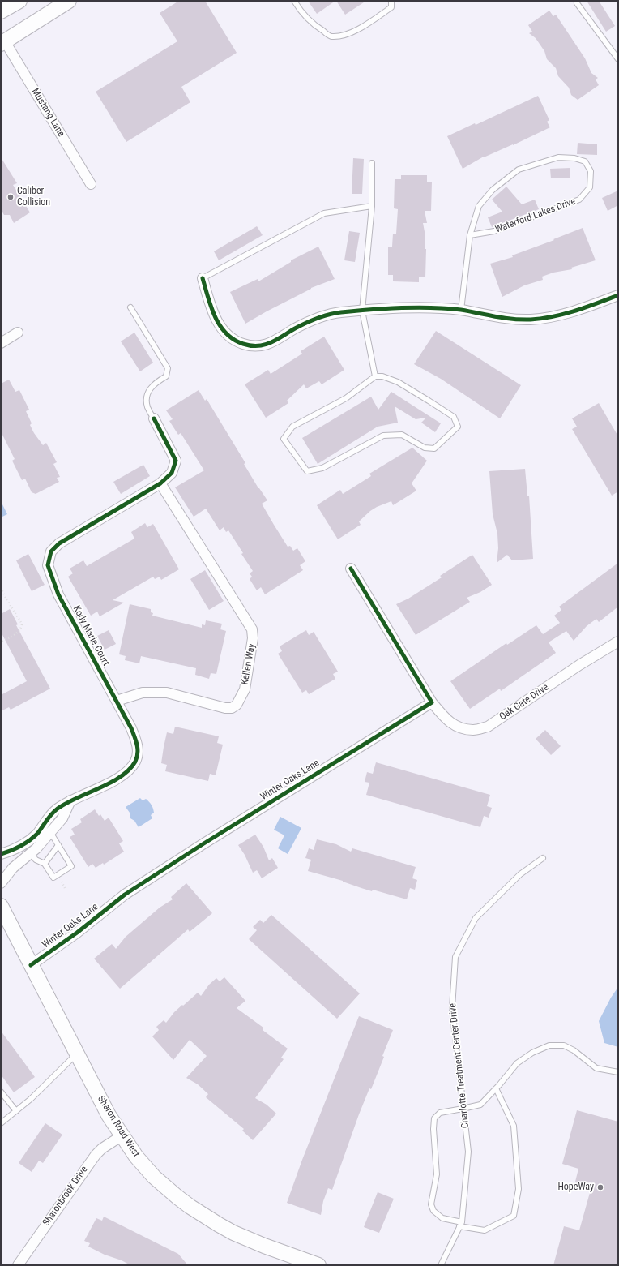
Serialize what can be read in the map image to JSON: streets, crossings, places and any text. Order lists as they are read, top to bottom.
{
  "streets": {
    "main road": ["Sharon Road West"],
    "street": [
      "Mustang Lane",
      "Kody Marie Court",
      "Kellen Way",
      "Oak Gate Drive",
      "Winter Oaks Lane",
      "Sharonbrook Drive"
    ],
    "lane": ["Waterford Lakes Drive", "Charlotte Treatment Center Drive"]
  },
  "crossings": [
    ["Kody Marie Court", "Kellen Way"],
    ["Oak Gate Drive", "Winter Oaks Lane"],
    ["Winter Oaks Lane", "Sharon Road West"],
    ["Sharon Road West", "Sharonbrook Drive"]
  ],
  "places": ["Caliber Collision", "HopeWay"]
}
